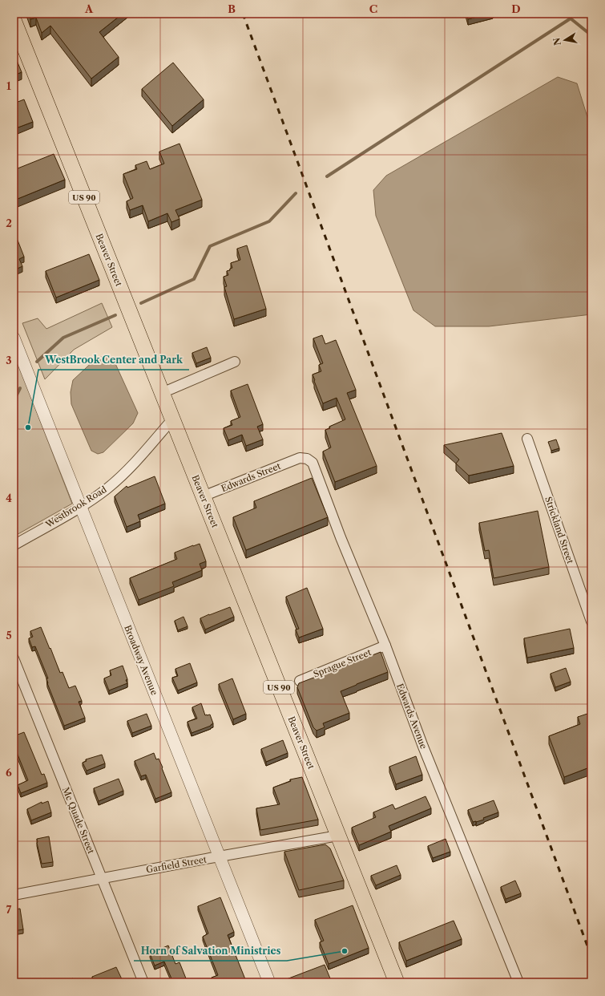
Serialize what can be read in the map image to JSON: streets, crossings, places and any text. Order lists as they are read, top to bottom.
{
  "streets": {
    "main road": ["US 90", "Beaver Street"],
    "street": [
      "Edwards Street",
      "Westbrook Road",
      "Strickland Street",
      "Broadway Avenue",
      "Sprague Street",
      "Edwards Avenue",
      "Mc Quade Street",
      "Garfield Street"
    ]
  },
  "crossings": [
    ["Beaver Street", "Edwards Street"],
    ["Beaver Street", "Westbrook Road"],
    ["Beaver Street", "Garfield Street"],
    ["Edwards Street", "Edwards Avenue"],
    ["Westbrook Road", "Broadway Avenue"],
    ["Broadway Avenue", "Garfield Street"],
    ["Sprague Street", "Edwards Avenue"],
    ["Mc Quade Street", "Garfield Street"]
  ],
  "places": ["WestBrook Center and Park", "Horn of Salvation Ministries"],
  "north": "left",
  "grid": {
    "columns": [
      "A",
      "B",
      "C",
      "D"
    ],
    "rows": [
      "1",
      "2",
      "3",
      "4",
      "5",
      "6",
      "7"
    ]
  }
}
